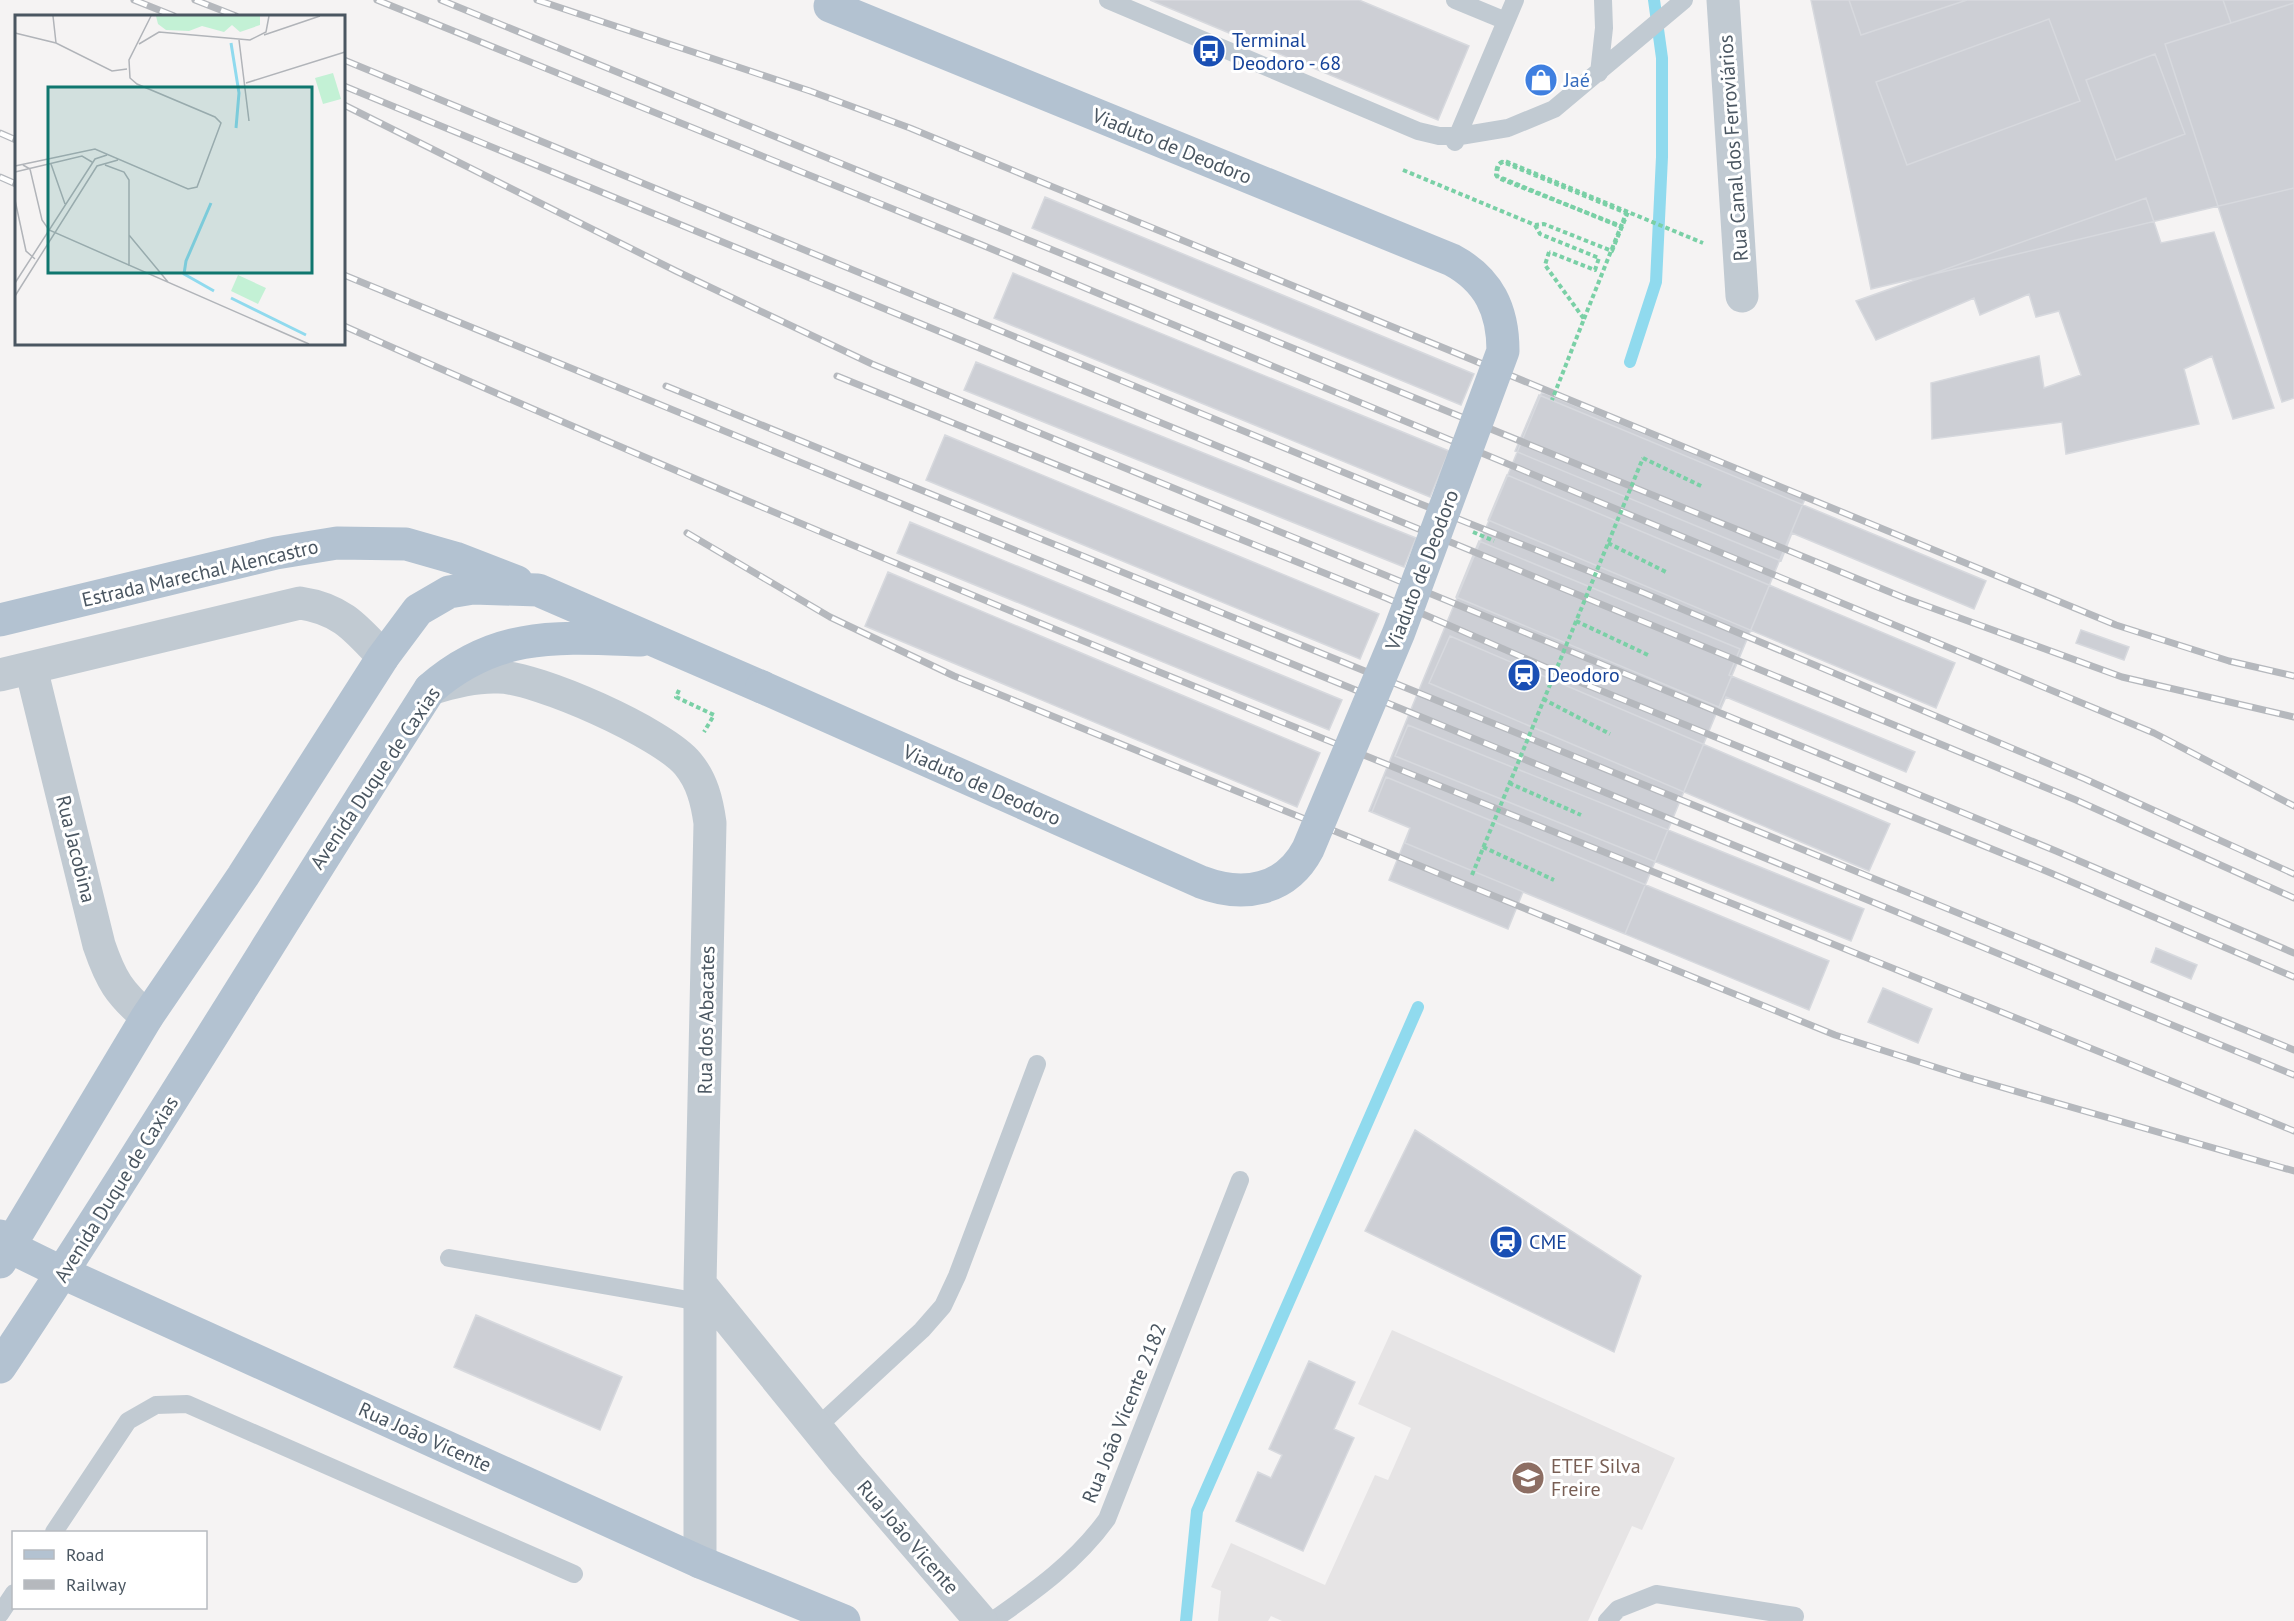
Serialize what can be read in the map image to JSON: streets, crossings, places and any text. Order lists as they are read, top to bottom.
{
  "streets": {
    "main road": [
      "Viaduto de Deodoro",
      "Estrada Marechal Alencastro",
      "Avenida Duque de Caxias",
      "Rua João Vicente"
    ],
    "street": ["Rua Canal dos Ferroviários", "Rua Jacobina", "Rua dos Abacates"],
    "lane": ["Rua João Vicente 2182"]
  },
  "crossings": [
    ["Viaduto de Deodoro", "Avenida Duque de Caxias"],
    ["Avenida Duque de Caxias", "Rua dos Abacates"],
    ["Avenida Duque de Caxias", "Rua João Vicente"],
    ["Rua dos Abacates", "Rua João Vicente"]
  ],
  "places": {
    "bus stop": ["Terminal Deodoro - 68"],
    "shop": ["Jaé"],
    "station": ["Deodoro", "CME"],
    "school or university": ["ETEF Silva Freire"]
  },
  "legend": ["Road", "Railway"]
}
